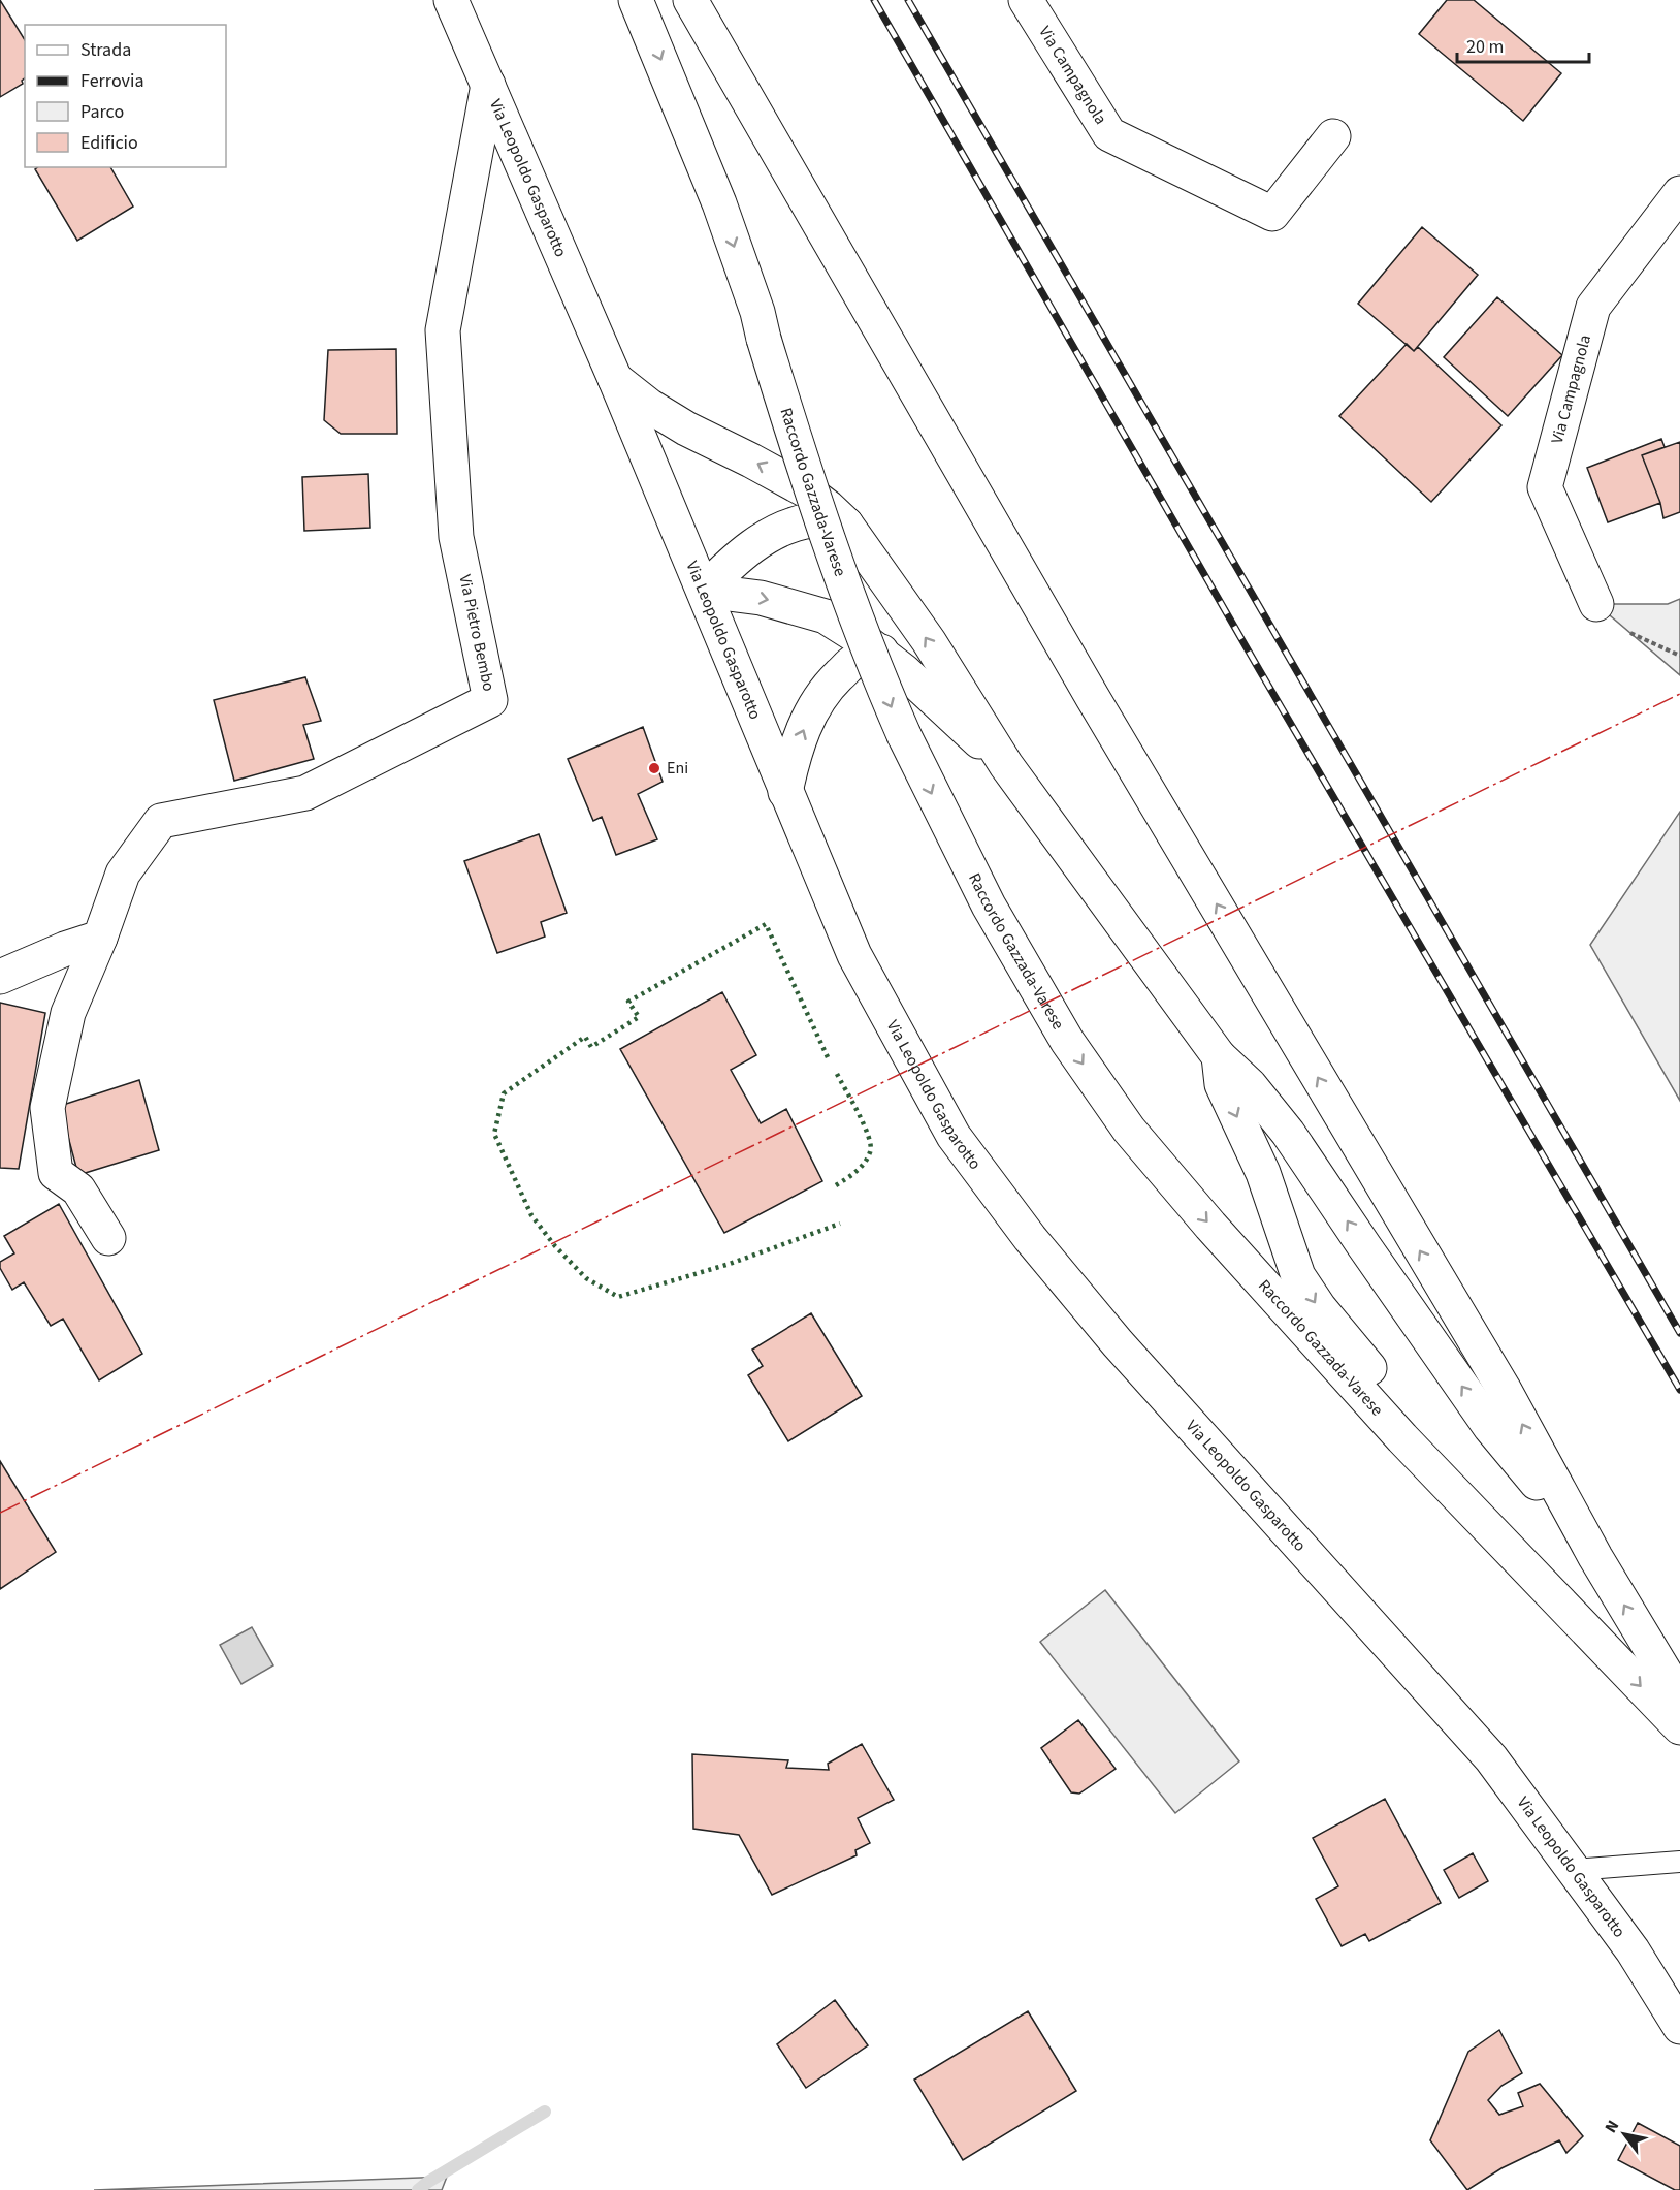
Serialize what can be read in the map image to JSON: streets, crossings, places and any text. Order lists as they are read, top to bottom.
{
  "streets": {
    "main road": [
      "Via Campagnola",
      "Via Leopoldo Gasparotto",
      "Raccordo Gazzada-Varese",
      "Via Pietro Bembo"
    ]
  },
  "crossings": [
    ["Via Leopoldo Gasparotto", "Via Pietro Bembo"]
  ],
  "places": ["Eni"],
  "legend": [
    "Strada",
    "Ferrovia",
    "Parco",
    "Edificio"
  ],
  "scale_bar": "20 m",
  "north": "top left"
}
